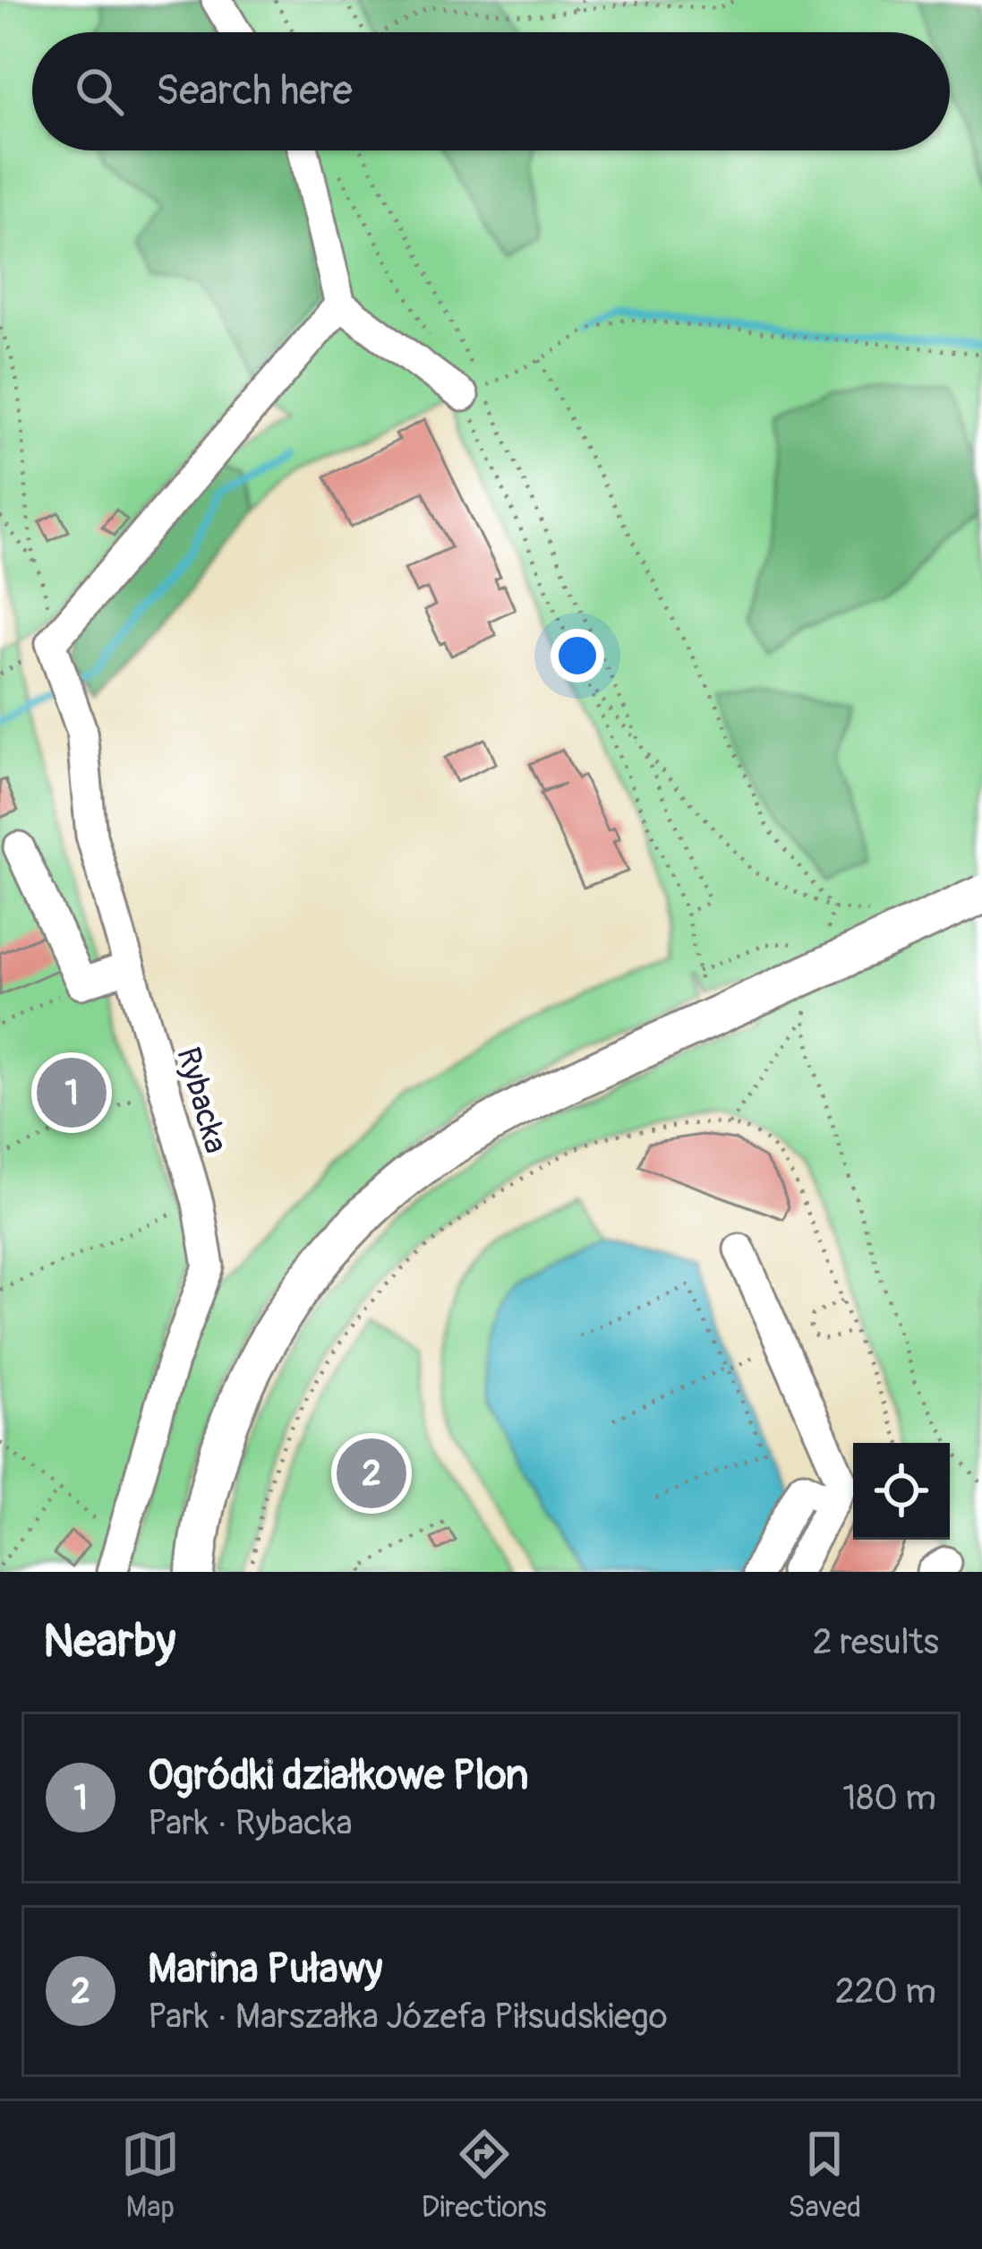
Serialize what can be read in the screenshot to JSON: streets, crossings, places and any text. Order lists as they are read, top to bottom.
{
  "streets": {
    "street": ["Rybacka"]
  },
  "page": {
    "search": "Search here",
    "pins": ["1", "2"],
    "heading": ["Nearby", "2 results"],
    "list": [
      {
        "mark": "1",
        "name": "Ogródki działkowe Plon",
        "note": "Park · Rybacka",
        "value": "180 m"
      },
      {
        "mark": "2",
        "name": "Marina Puławy",
        "note": "Park · Marszałka Józefa Piłsudskiego",
        "value": "220 m"
      }
    ],
    "nav": ["Map", "Directions", "Saved"]
  }
}
